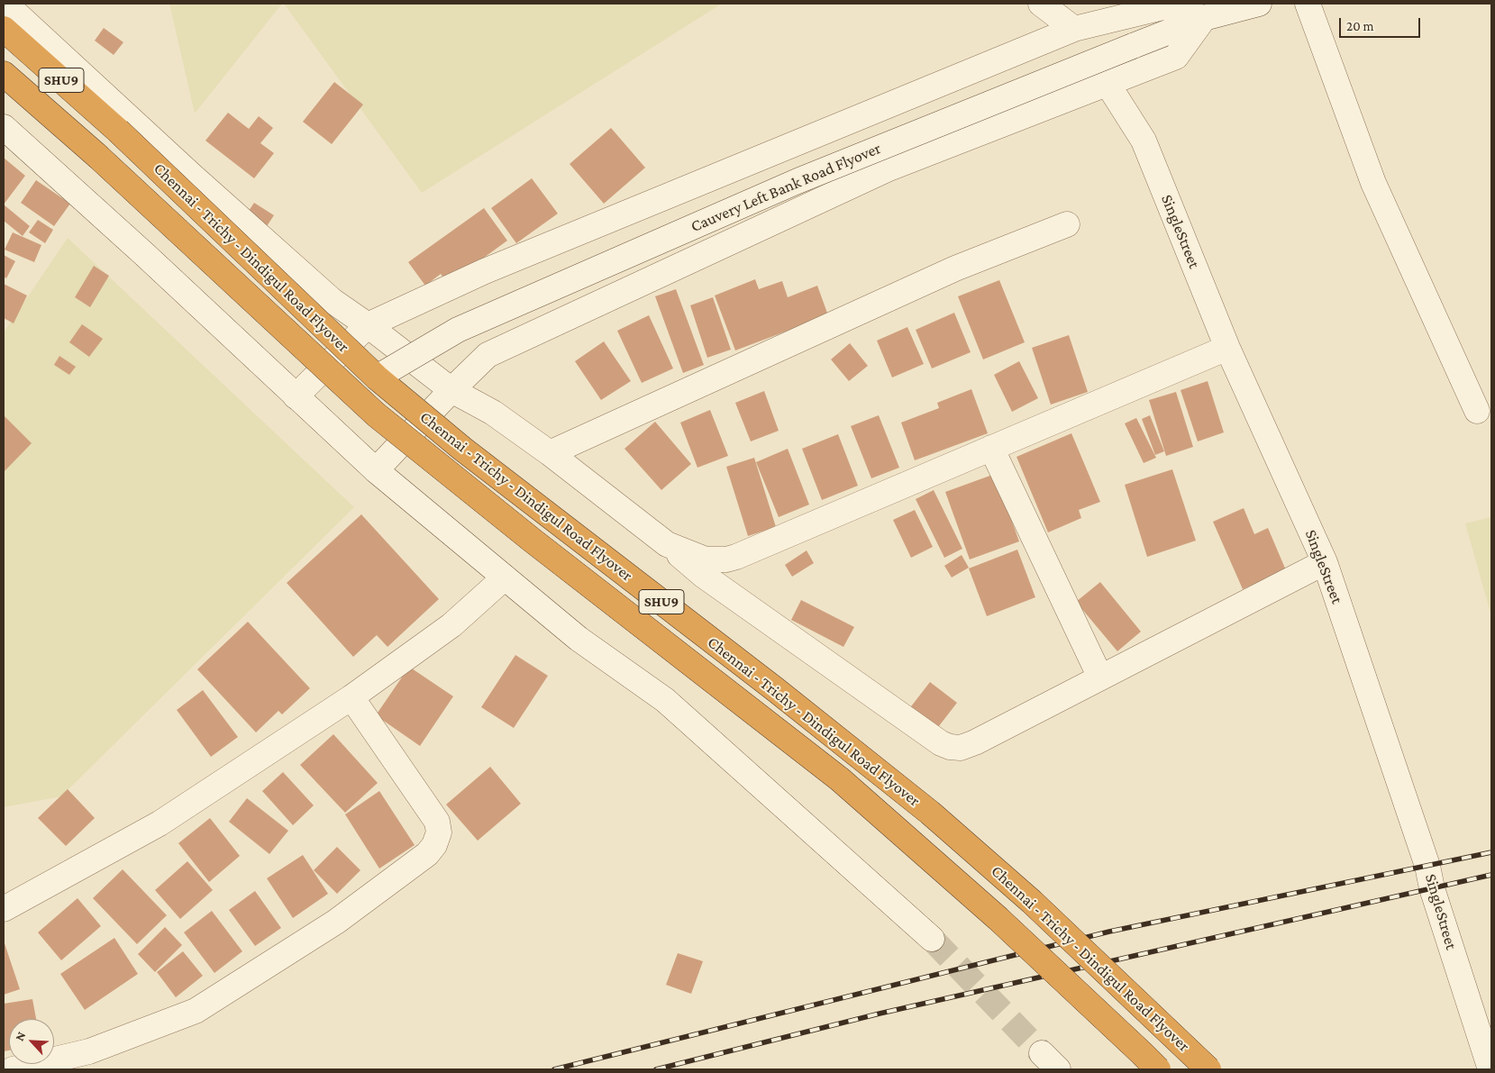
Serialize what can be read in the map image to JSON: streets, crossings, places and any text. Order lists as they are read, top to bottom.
{
  "streets": {
    "highway": ["SHU9", "Chennai - Trichy - Dindigul Road Flyover"],
    "street": ["Cauvery Left Bank Road Flyover", "SingleStreet"]
  },
  "crossings": [
    ["Cauvery Left Bank Road Flyover", "Chennai - Trichy - Dindigul Road Flyover"]
  ],
  "scale_bar": "20 m",
  "north": "top left"
}
